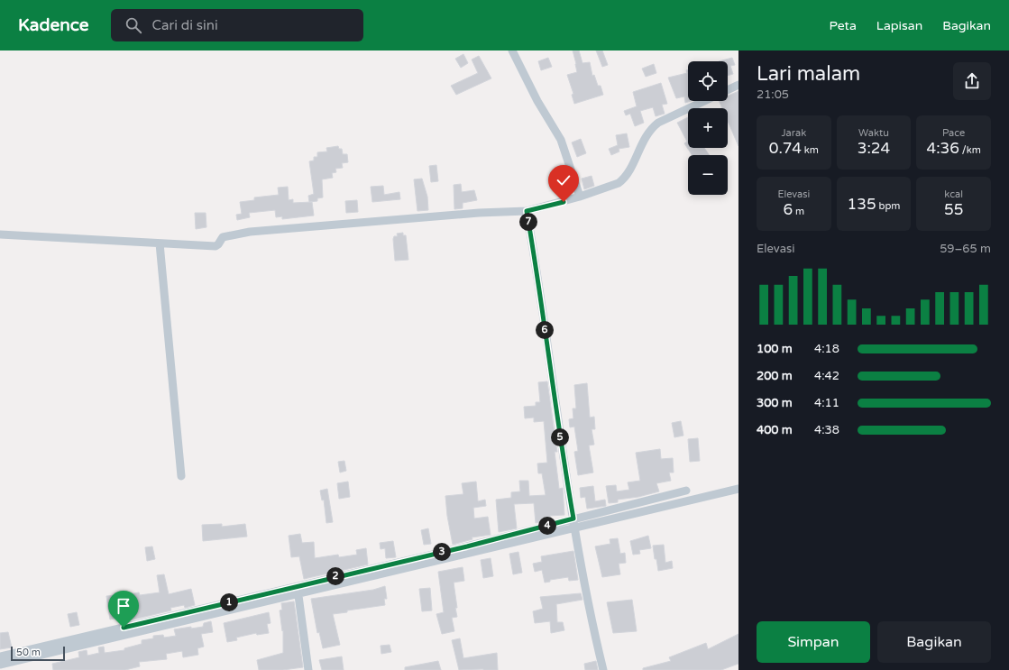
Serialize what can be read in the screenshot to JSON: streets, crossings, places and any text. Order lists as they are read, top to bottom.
{
  "scale_bar": "50 m",
  "page": {
    "header": "Kadence",
    "search": "Cari di sini",
    "nav": ["Peta", "Lapisan", "Bagikan"],
    "heading": ["Lari malam", "21:05"],
    "map_buttons": ["+", "−"],
    "stats": [
      ["Jarak", "0.74 km"],
      ["Waktu", "3:24"],
      ["Pace", "4:36 /km"],
      ["Elevasi", "6 m"],
      ["135 bpm"],
      ["kcal", "55"]
    ],
    "pins": [
      "7",
      "6",
      "5",
      "4",
      "3",
      "2",
      "1"
    ],
    "chart": ["Elevasi", "59–65 m"],
    "list": [
      {
        "name": "100 m",
        "note": "4:18"
      },
      {
        "name": "200 m",
        "note": "4:42"
      },
      {
        "name": "300 m",
        "note": "4:11"
      },
      {
        "name": "400 m",
        "note": "4:38"
      }
    ],
    "buttons": ["Simpan", "Bagikan"],
    "scale": "50 m"
  }
}
